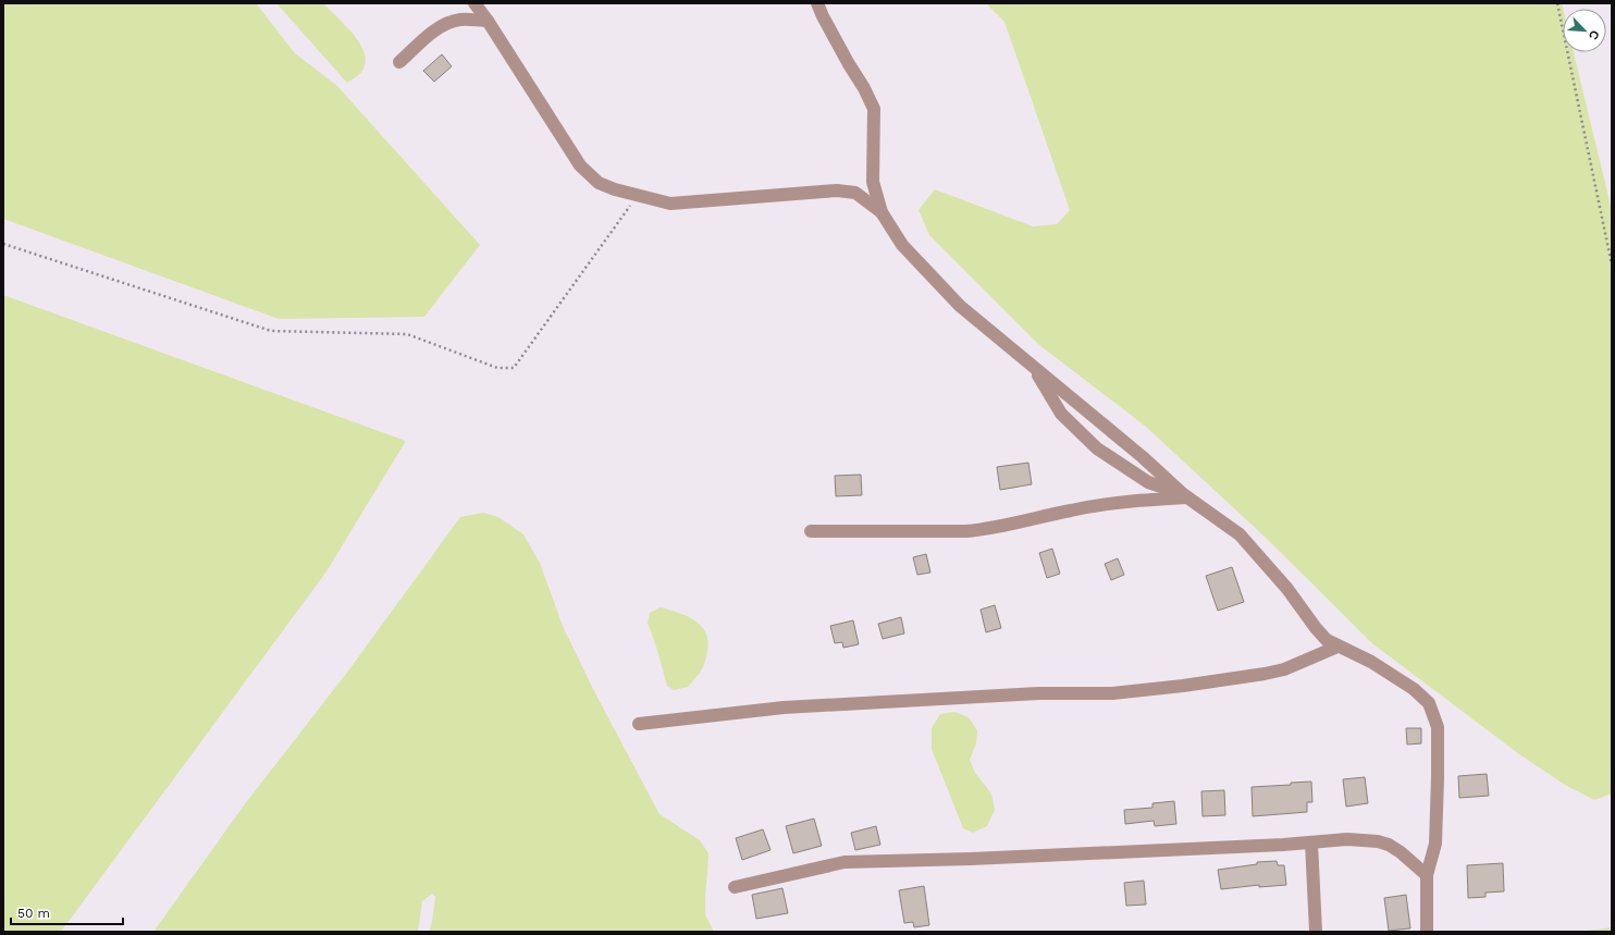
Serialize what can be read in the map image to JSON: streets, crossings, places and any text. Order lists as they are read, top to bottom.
{
  "scale_bar": "50 m",
  "north": "bottom right"
}
